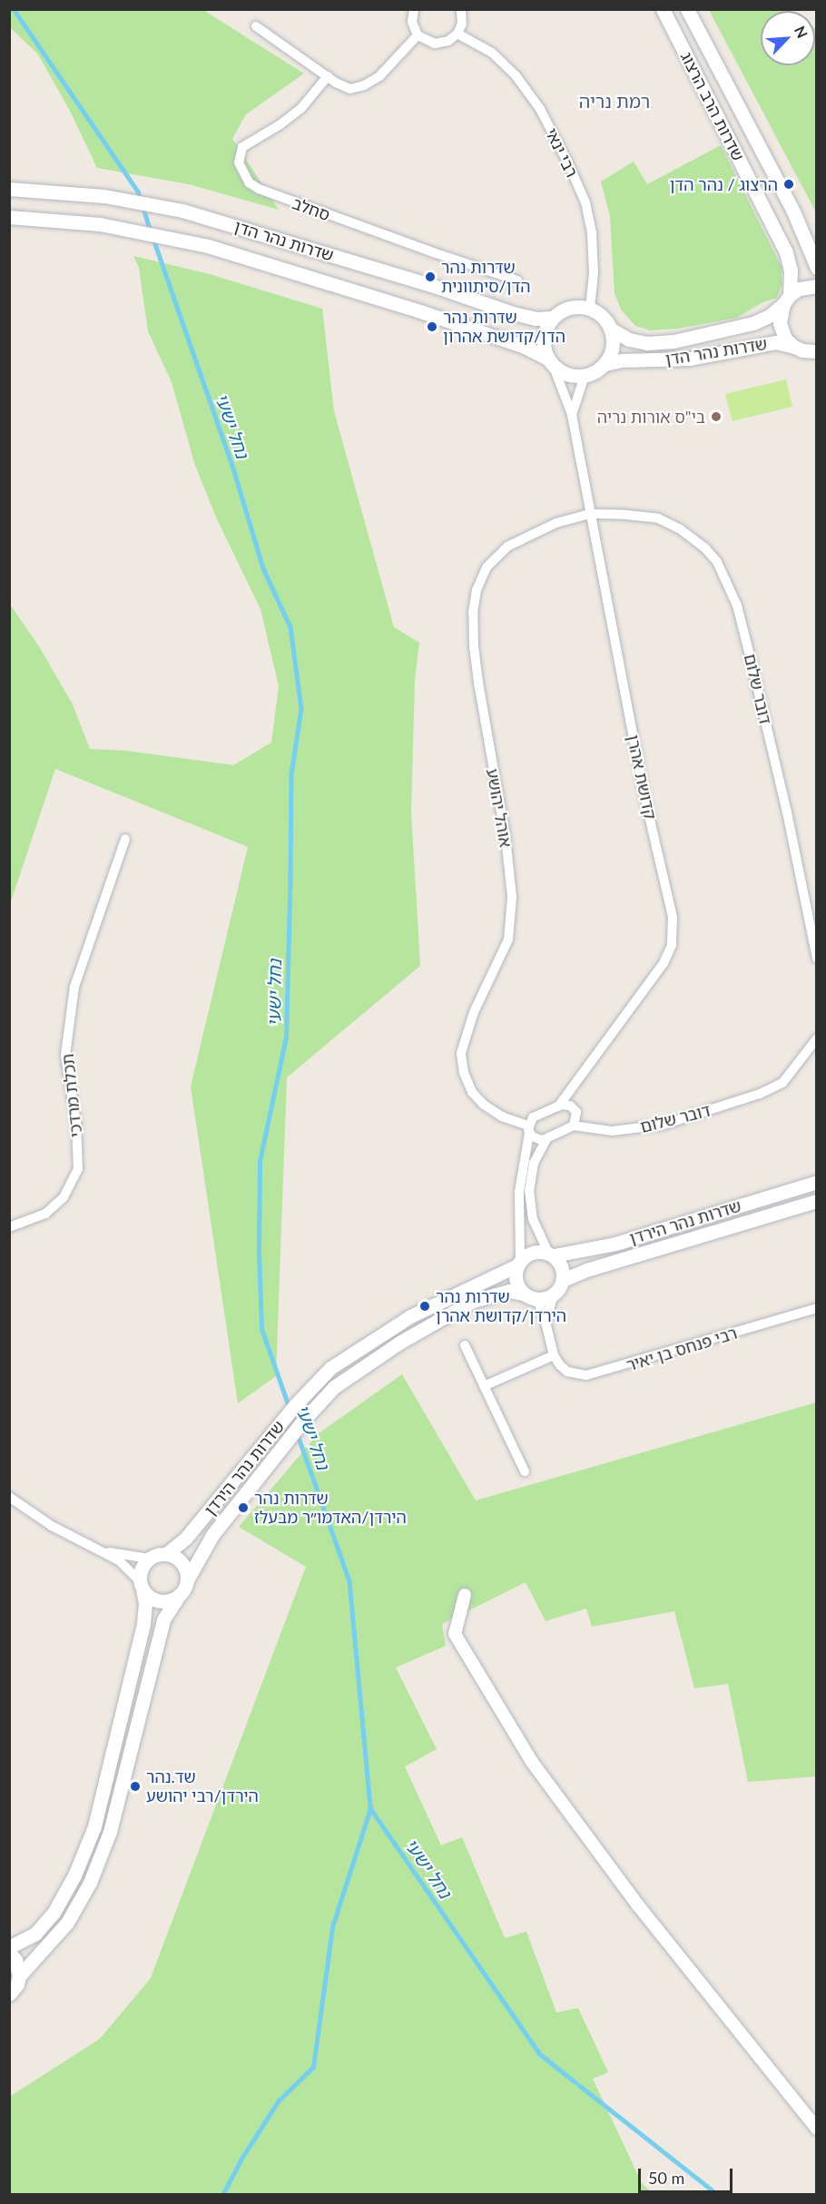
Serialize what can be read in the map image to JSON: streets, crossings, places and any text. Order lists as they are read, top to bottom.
{
  "streets": {
    "main road": ["שדרות הרב הרצוג", "שדרות נהר הדן", "שדרות נהר הירדן"],
    "street": [
      "רבי ינאי",
      "סחלב",
      "דובר שלום",
      "קדושת אהרן",
      "אוהל יהושע",
      "תכלת מרדכי",
      "רבי פנחס בן יאיר"
    ]
  },
  "crossings": [
    ["שדרות הרב הרצוג", "שדרות נהר הדן"],
    ["רבי ינאי", "שדרות נהר הדן"],
    ["רבי ינאי", "קדושת אהרן"],
    ["שדרות נהר הדן", "קדושת אהרן"],
    ["דובר שלום", "קדושת אהרן"],
    ["דובר שלום", "אוהל יהושע"],
    ["קדושת אהרן", "אוהל יהושע"]
  ],
  "districts": ["רמת נריה"],
  "water": ["נחל ישעי"],
  "places": [
    "הרצוג / נהר הדן",
    "שדרות נהר הדן/סיתוונית",
    "שדרות נהר הדן/קדושת אהרון",
    "בי\"ס אורות נריה",
    "שדרות נהר הירדן/קדושת אהרן",
    "שדרות נהר הירדן/האדמו״ר מבעלז",
    "שד.נהר הירדן/רבי יהושע"
  ],
  "scale_bar": "50 m",
  "north": "top right"
}
